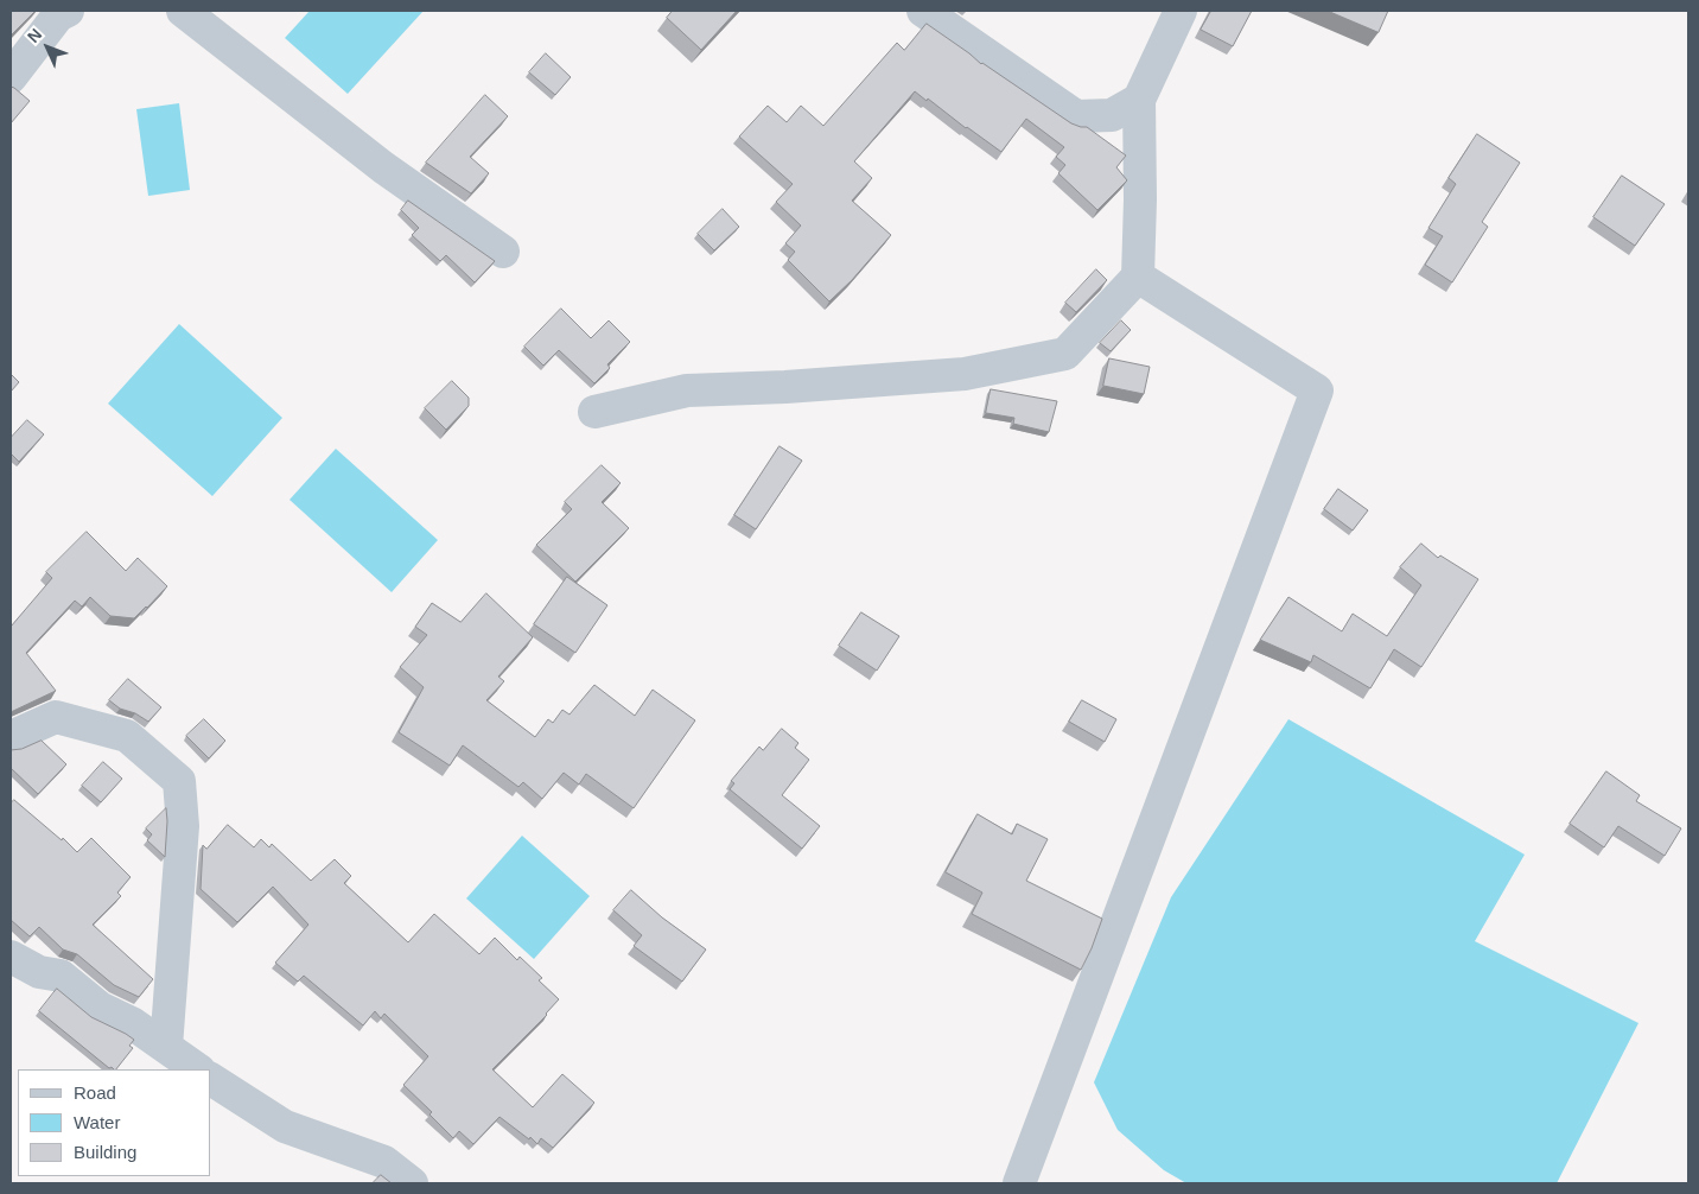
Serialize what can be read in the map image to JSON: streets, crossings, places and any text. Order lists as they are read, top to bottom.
{
  "legend": ["Road", "Water", "Building"],
  "north": "top left"
}
